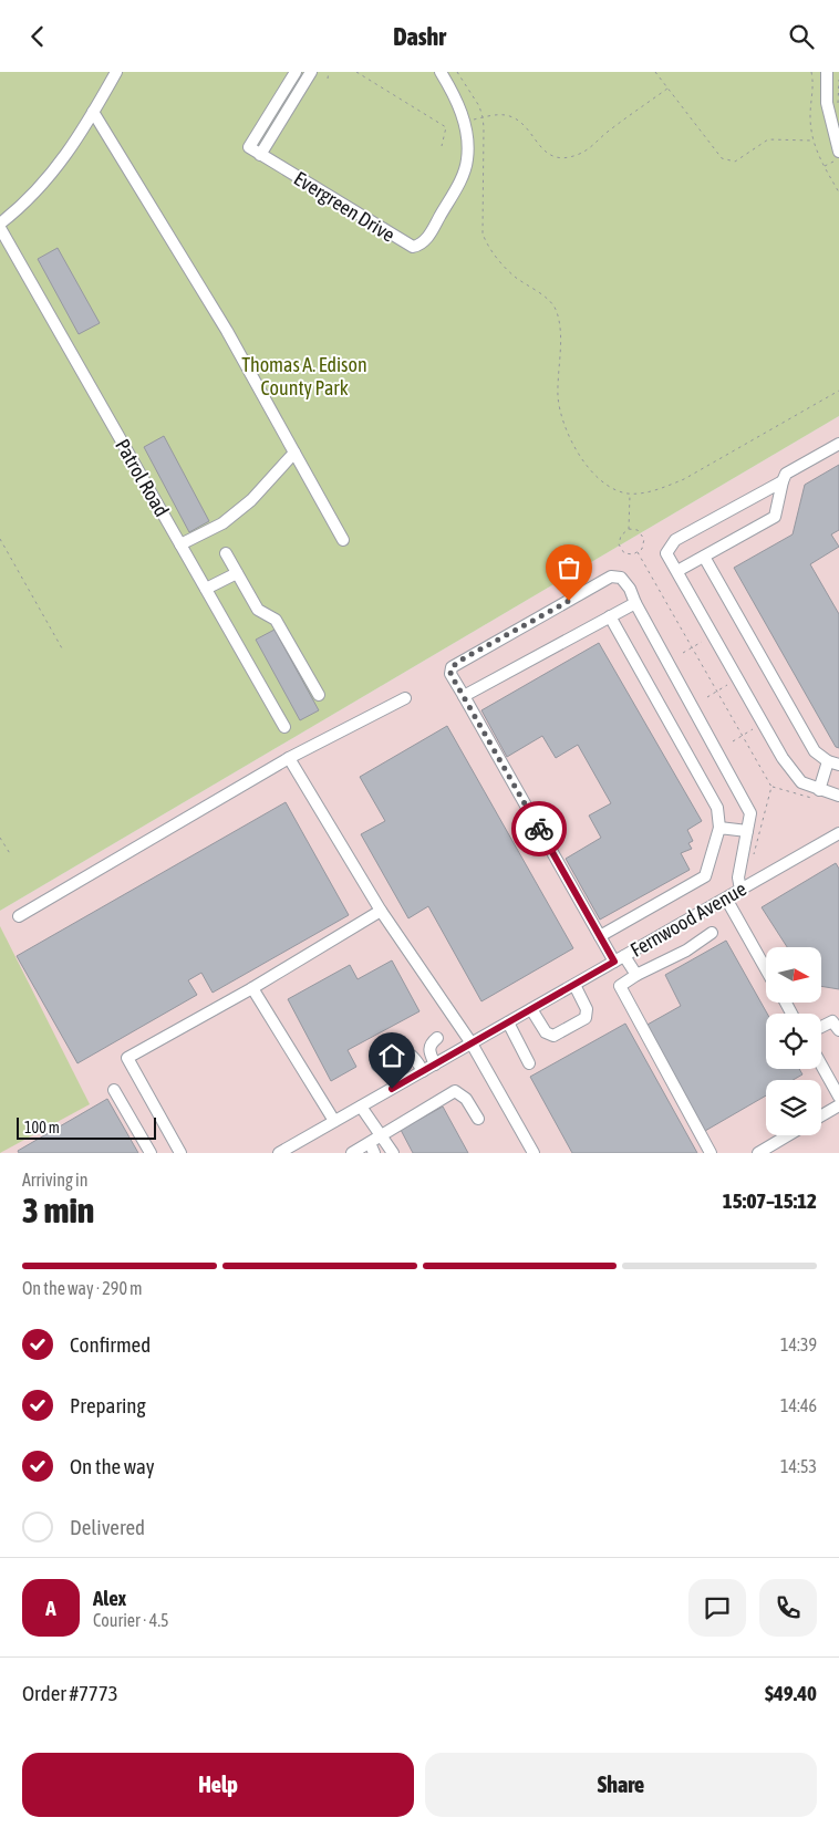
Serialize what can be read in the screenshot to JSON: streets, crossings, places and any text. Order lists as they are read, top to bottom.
{
  "streets": {
    "street": ["Evergreen Drive", "Patrol Road", "Fernwood Avenue"]
  },
  "parks": ["Thomas A. Edison County Park"],
  "scale_bar": "100 m",
  "north": "right",
  "page": {
    "header": "Dashr",
    "scale": "100 m",
    "heading": ["3 min", "Arriving in", "15:07–15:12"],
    "panel": [
      "Alex",
      "Courier · 4.5",
      "Order #7773",
      "$49.40"
    ],
    "bar": "On the way · 290 m",
    "list": [
      ["Confirmed", "14:39"],
      ["Preparing", "14:46"],
      ["On the way", "14:53"],
      "Delivered"
    ],
    "round": "A",
    "buttons": ["Help", "Share"]
  }
}
